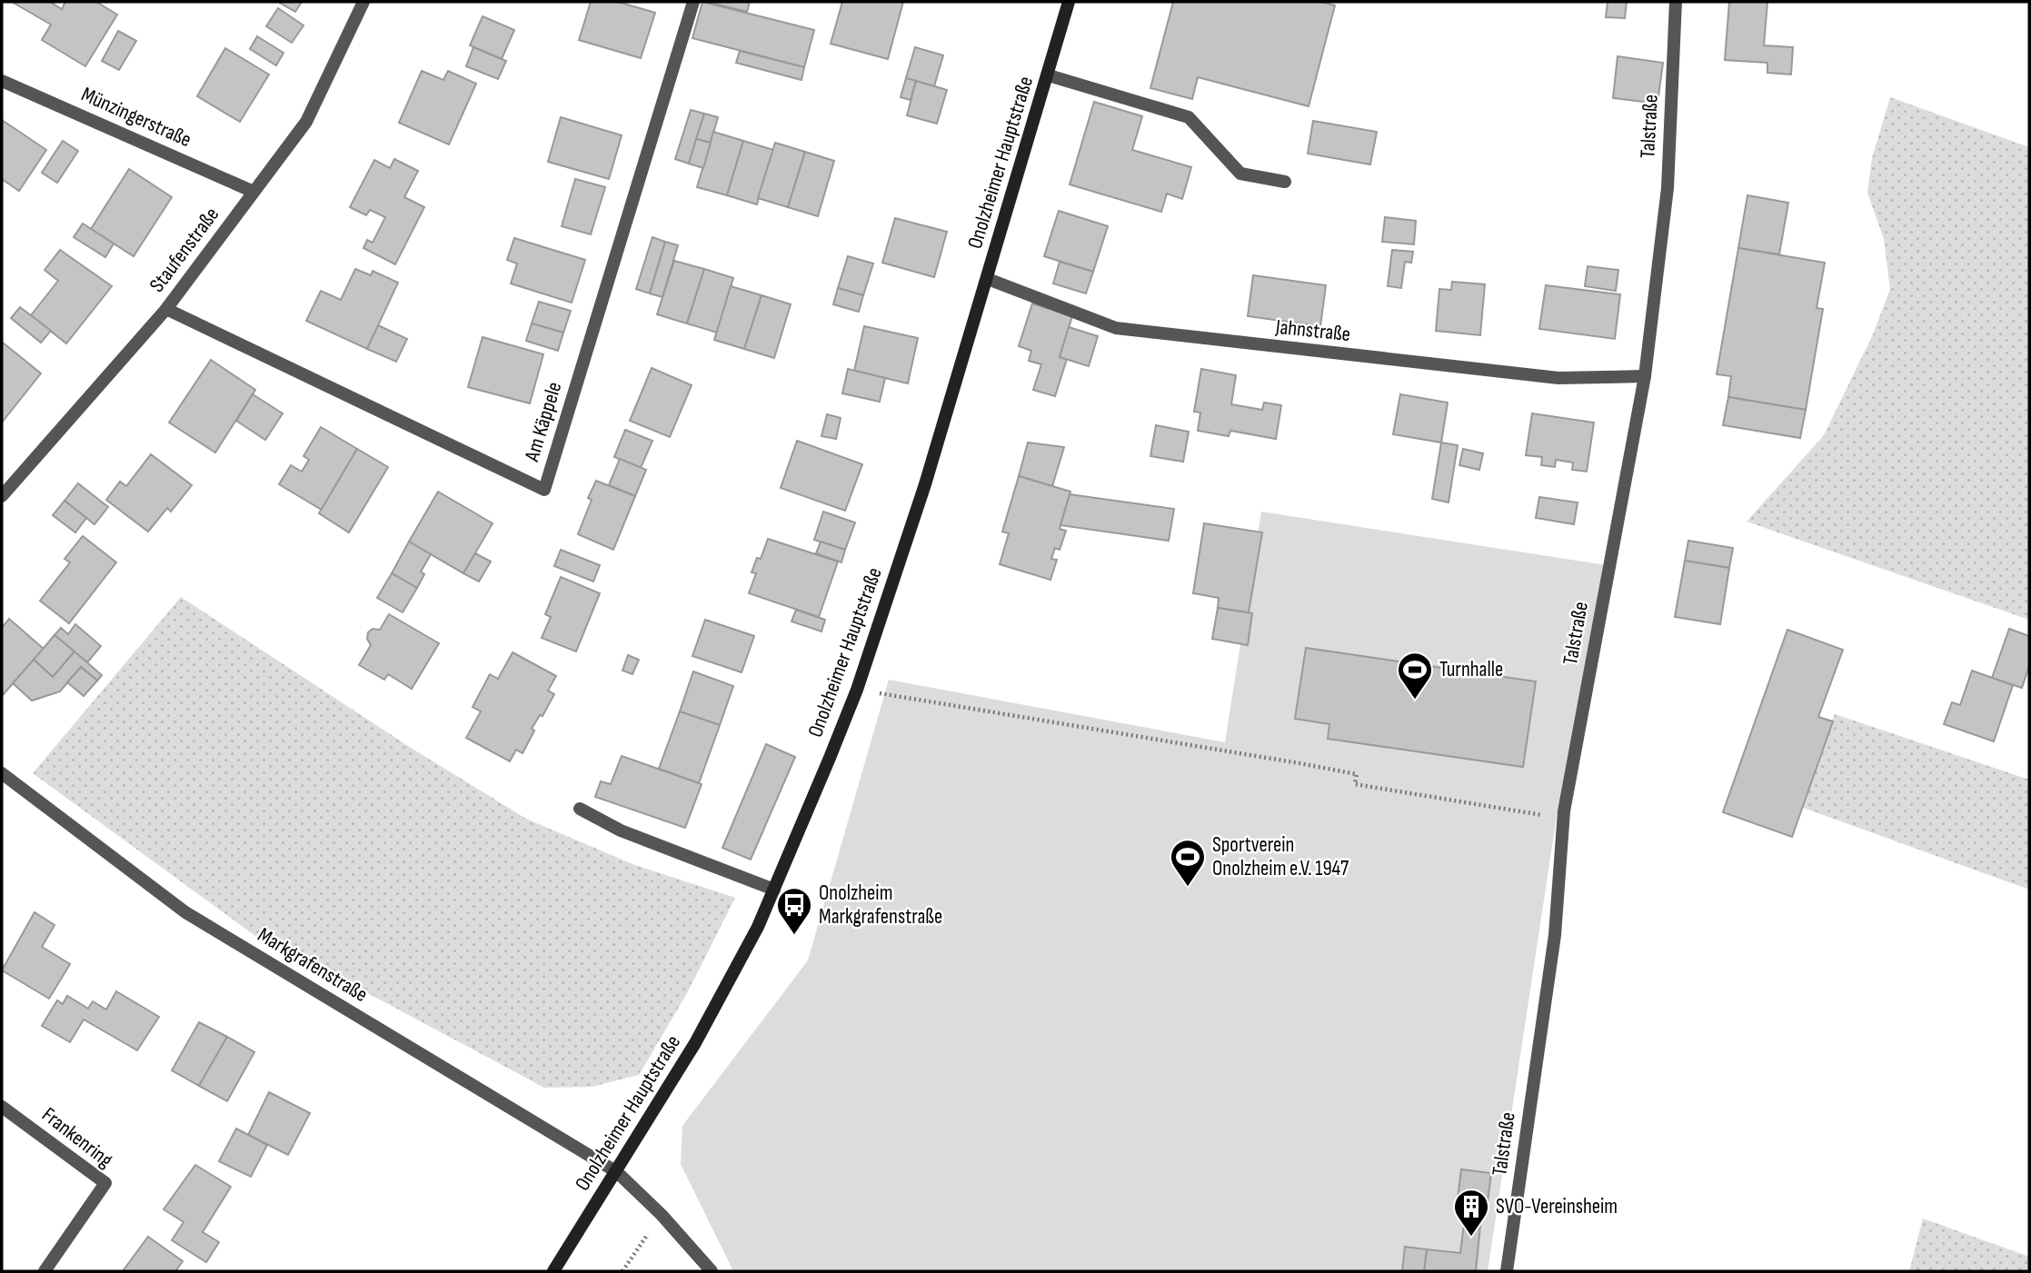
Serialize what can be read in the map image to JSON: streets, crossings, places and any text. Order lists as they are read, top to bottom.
{
  "streets": {
    "main road": ["Onolzheimer Hauptstraße"],
    "street": [
      "Münzingerstraße",
      "Talstraße",
      "Staufenstraße",
      "Jahnstraße",
      "Am Käppele",
      "Markgrafenstraße",
      "Frankenring"
    ]
  },
  "crossings": [
    ["Münzingerstraße", "Staufenstraße"],
    ["Talstraße", "Jahnstraße"],
    ["Onolzheimer Hauptstraße", "Jahnstraße"],
    ["Onolzheimer Hauptstraße", "Markgrafenstraße"],
    ["Staufenstraße", "Am Käppele"]
  ],
  "places": {
    "sports": ["Turnhalle", "Sportverein Onolzheim e.V. 1947"],
    "bus stop": ["Onolzheim Markgrafenstraße"],
    "building": ["SVO-Vereinsheim"]
  }
}
